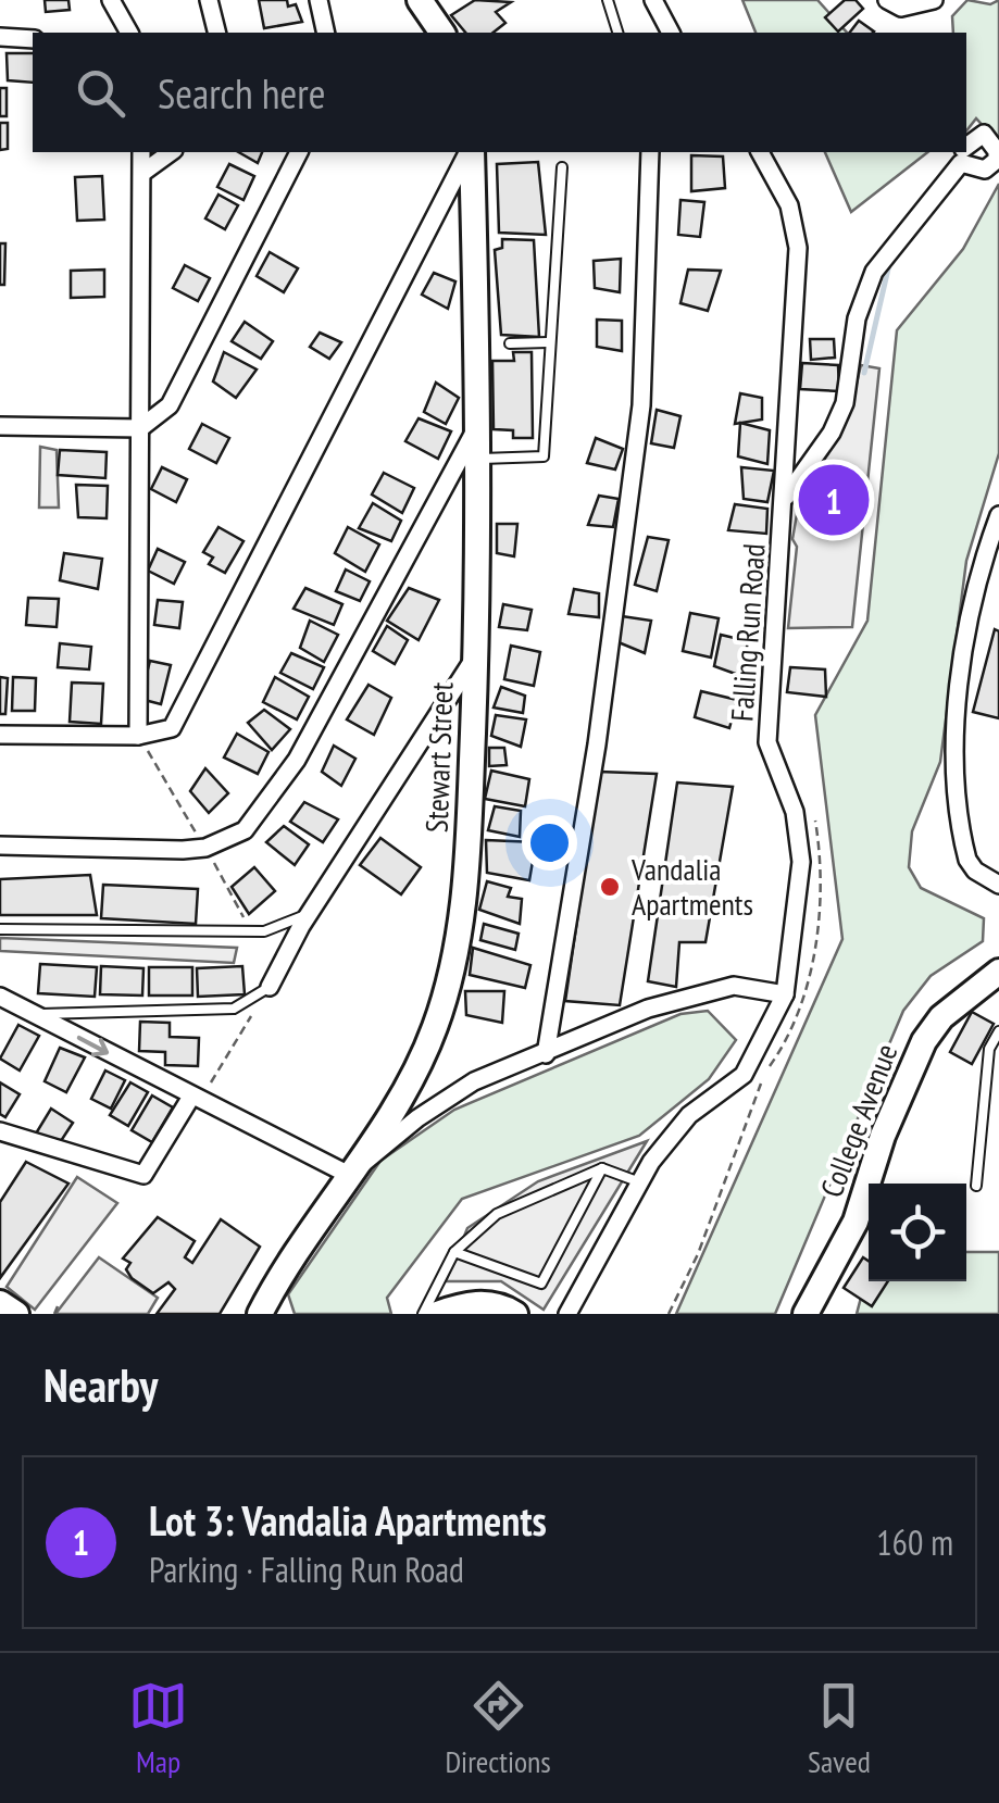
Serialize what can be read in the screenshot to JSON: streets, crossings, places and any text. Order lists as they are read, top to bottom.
{
  "streets": {
    "street": ["Falling Run Road", "Stewart Street", "College Avenue"]
  },
  "places": ["Vandalia Apartments"],
  "page": {
    "search": "Search here",
    "pins": "1",
    "heading": "Nearby",
    "list": [
      {
        "mark": "1",
        "name": "Lot 3: Vandalia Apartments",
        "note": "Parking · Falling Run Road",
        "value": "160 m"
      }
    ],
    "nav": ["Map", "Directions", "Saved"]
  }
}
